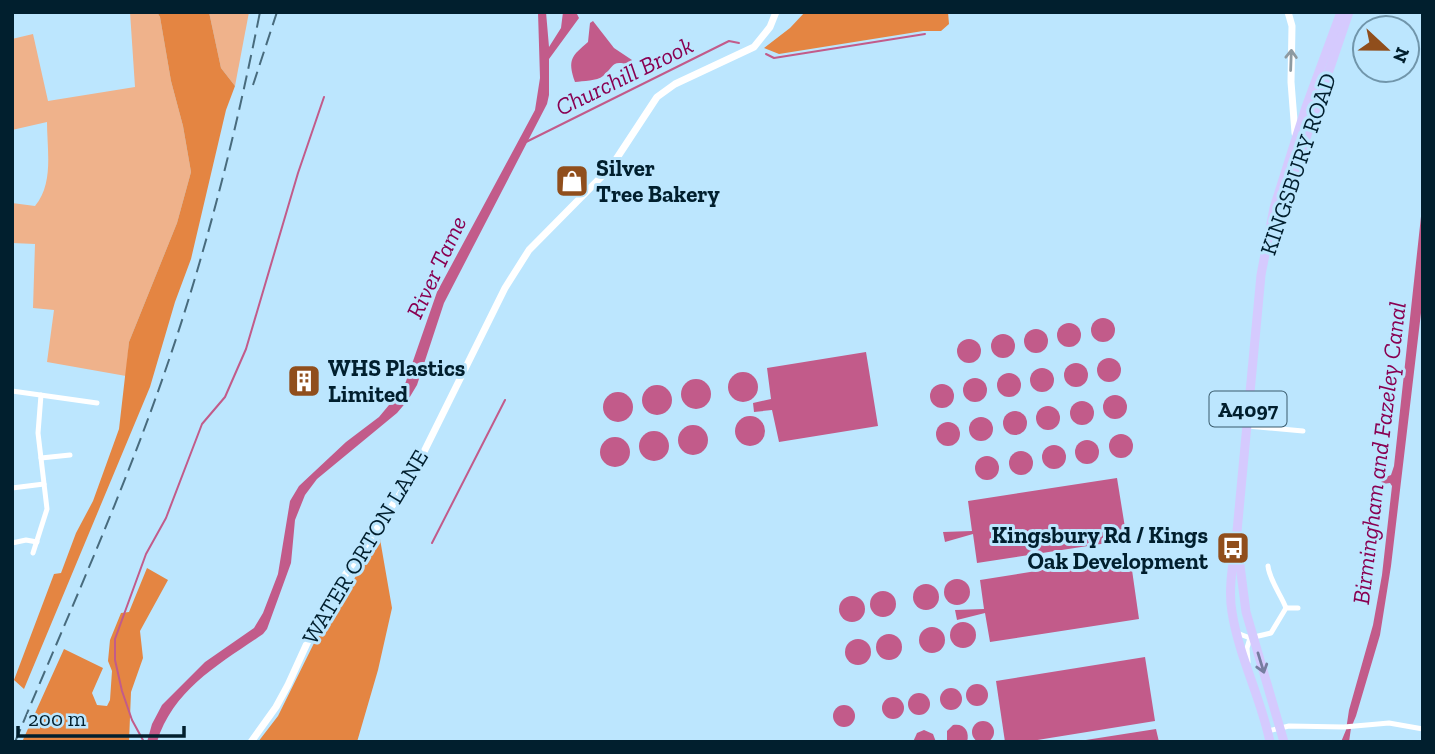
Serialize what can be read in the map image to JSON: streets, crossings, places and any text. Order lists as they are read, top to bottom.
{
  "streets": {
    "main road": ["KINGSBURY ROAD", "A4097"],
    "street": ["WATER ORTON LANE"]
  },
  "water": ["Churchill Brook", "River Tame", "Birmingham and Fazeley Canal"],
  "places": {
    "shop": ["Silver Tree Bakery"],
    "building": ["WHS Plastics Limited"],
    "bus stop": ["Kingsbury Rd / Kings Oak Development"]
  },
  "scale_bar": "200 m",
  "north": "right"
}
